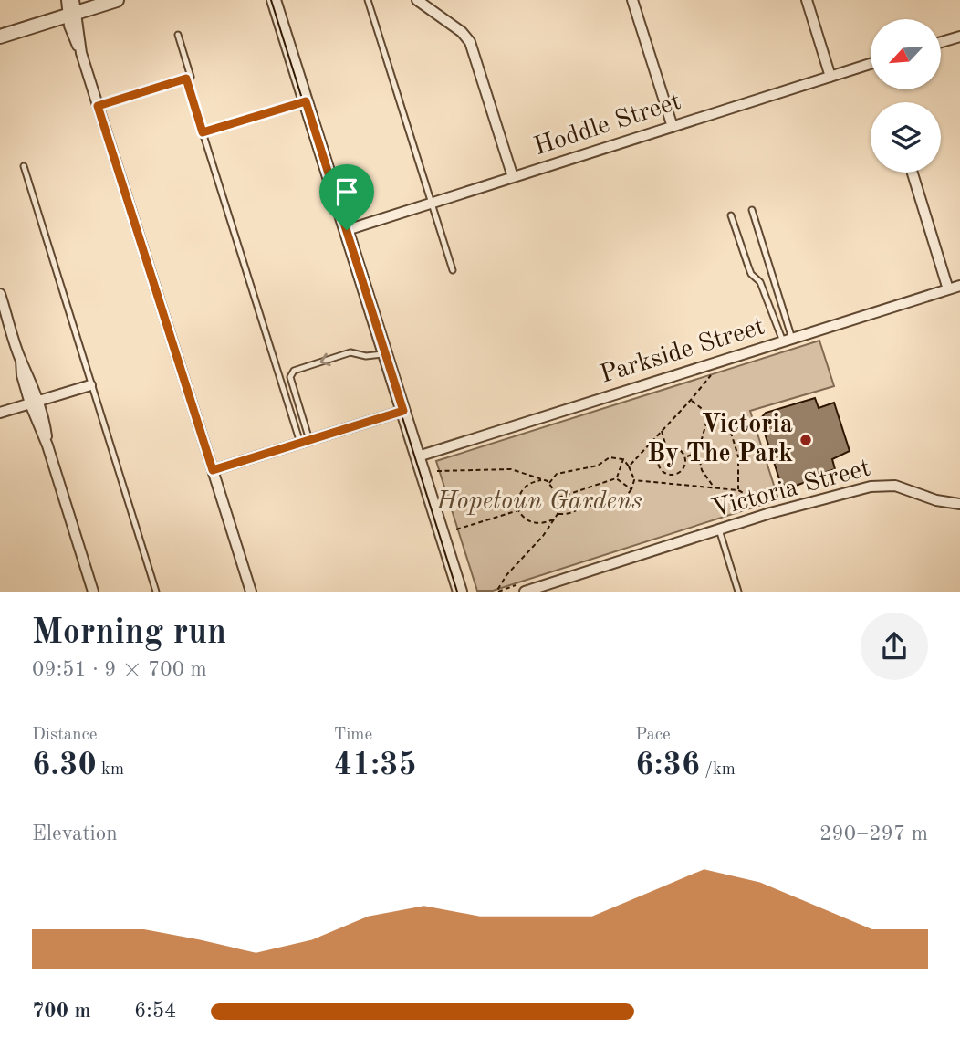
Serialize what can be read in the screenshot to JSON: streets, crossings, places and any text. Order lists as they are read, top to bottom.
{
  "streets": {
    "street": ["Hoddle Street", "Parkside Street", "Victoria Street"]
  },
  "parks": ["Hopetoun Gardens"],
  "places": ["Victoria By The Park"],
  "north": "bottom left",
  "page": {
    "heading": ["Morning run", "09:51 · 9 × 700 m"],
    "stats": [
      ["Distance", "6.30 km"],
      ["Time", "41:35"],
      ["Pace", "6:36 /km"]
    ],
    "chart": ["Elevation", "290–297 m"],
    "list": [
      {
        "name": "700 m",
        "note": "6:54"
      }
    ]
  }
}
